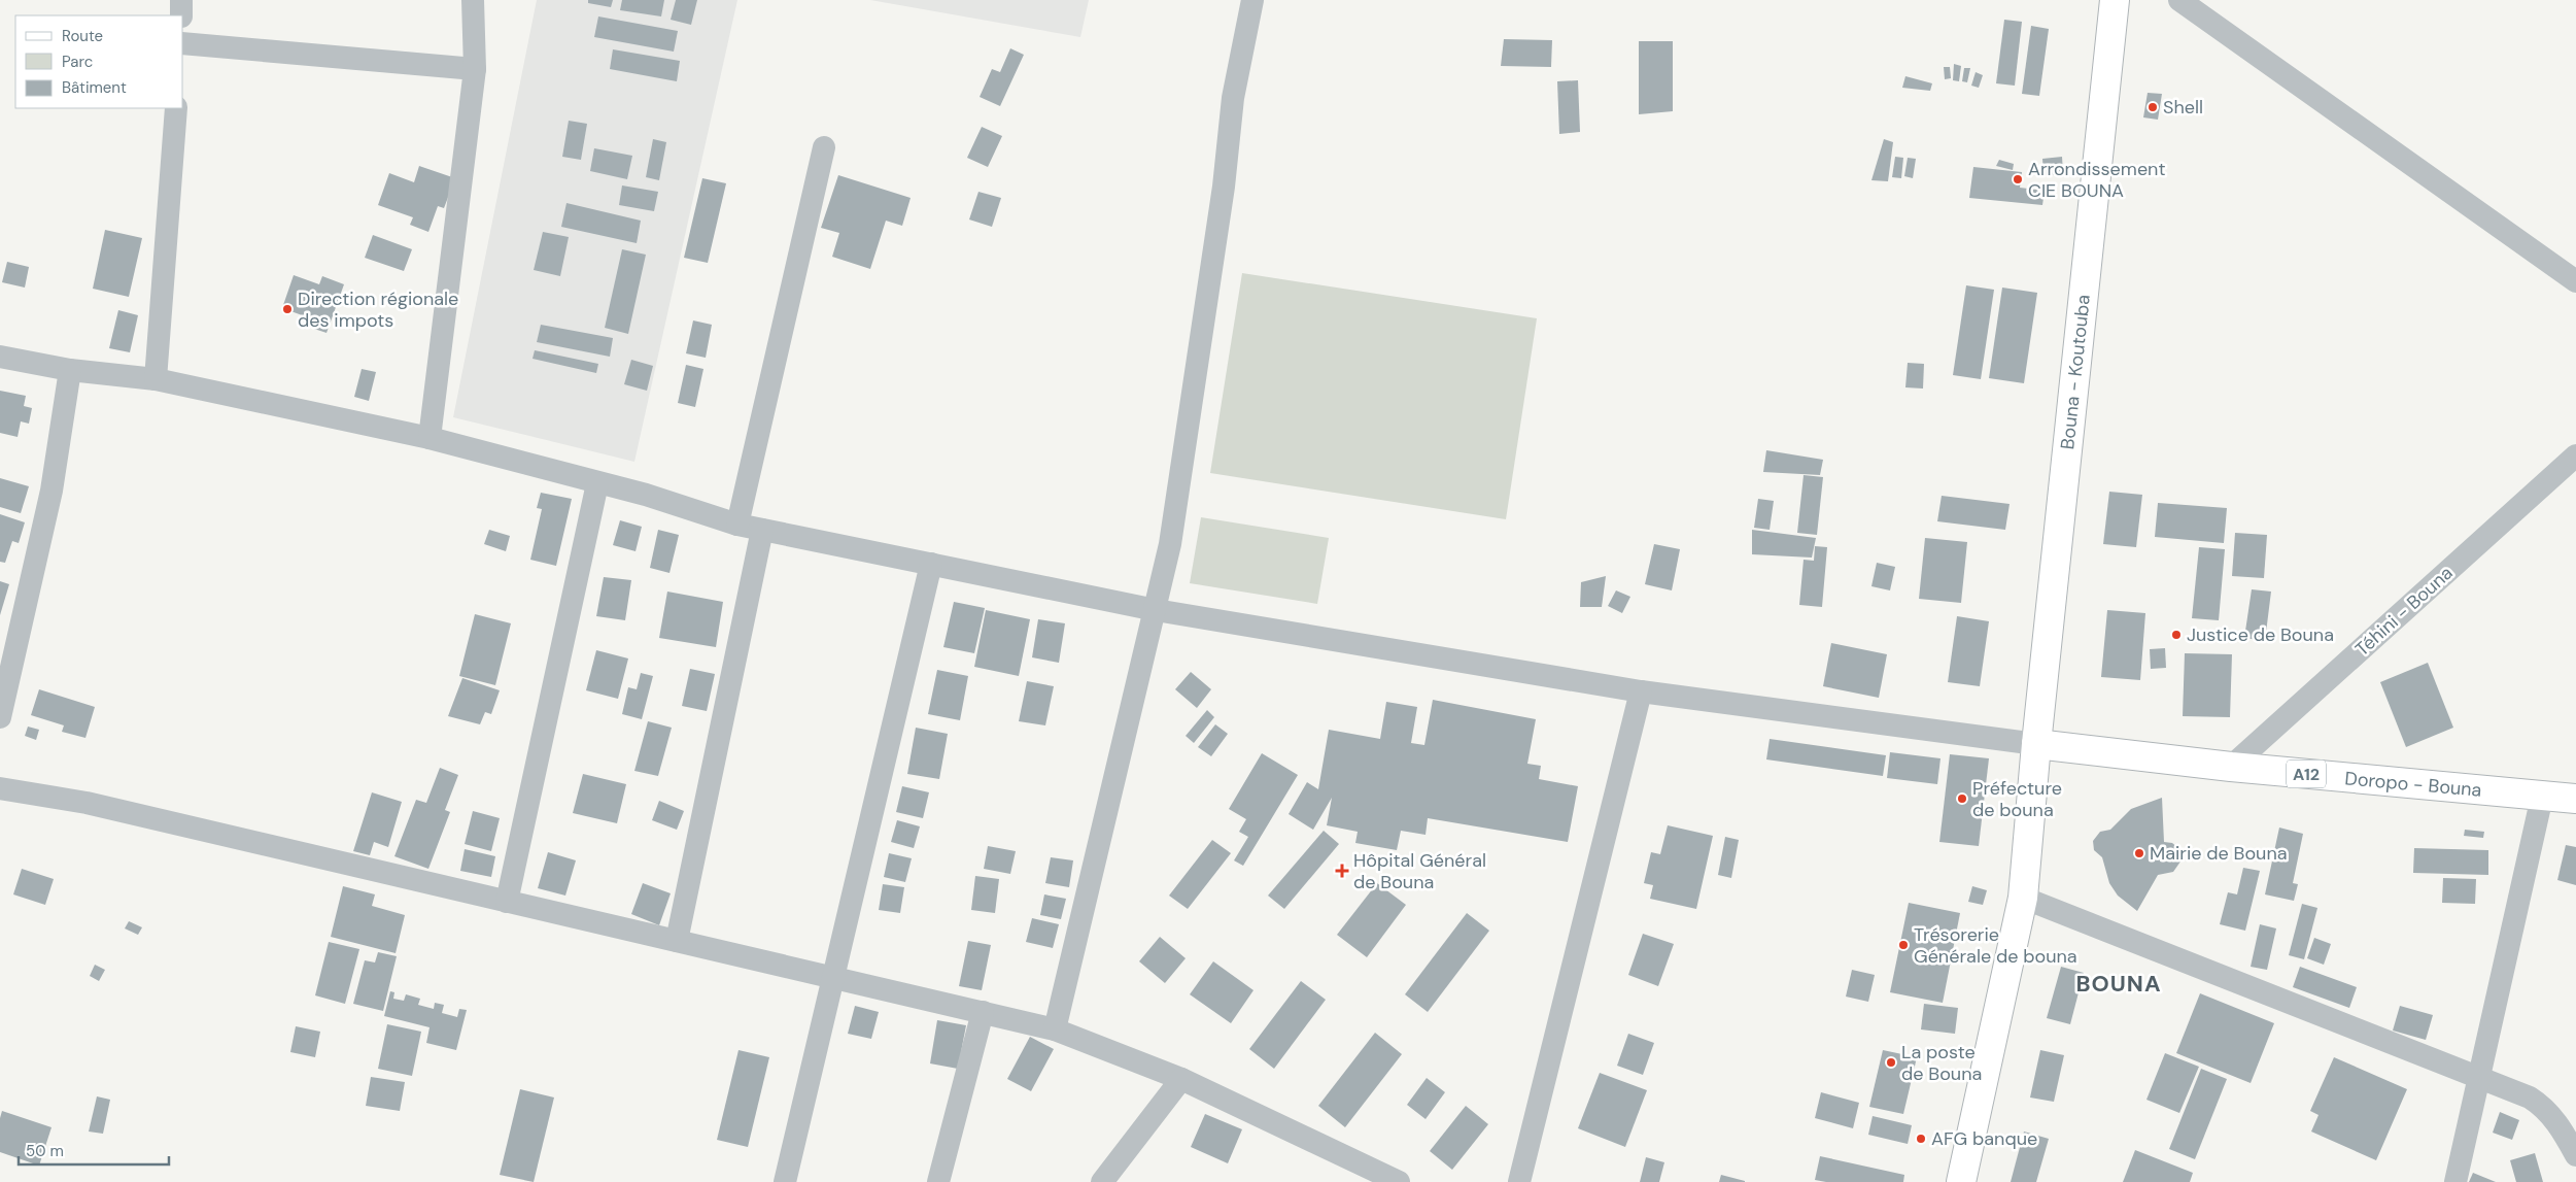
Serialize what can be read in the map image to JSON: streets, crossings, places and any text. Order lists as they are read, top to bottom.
{
  "streets": {
    "main road": ["Bouna - Koutouba", "A12", "Doropo - Bouna"],
    "street": ["Téhini - Bouna"]
  },
  "crossings": [
    ["Bouna - Koutouba", "Doropo - Bouna"],
    ["Téhini - Bouna", "Doropo - Bouna"]
  ],
  "districts": ["BOUNA"],
  "places": {
    "other": [
      "Shell",
      "Arrondissement CIE BOUNA",
      "Direction régionale des impots",
      "Justice de Bouna",
      "Préfecture de bouna",
      "Mairie de Bouna",
      "Trésorerie Générale de bouna",
      "La poste de Bouna",
      "AFG banque"
    ],
    "health": ["Hôpital Général de Bouna"]
  },
  "legend": ["Route", "Parc", "Bâtiment"],
  "scale_bar": "50 m"
}
